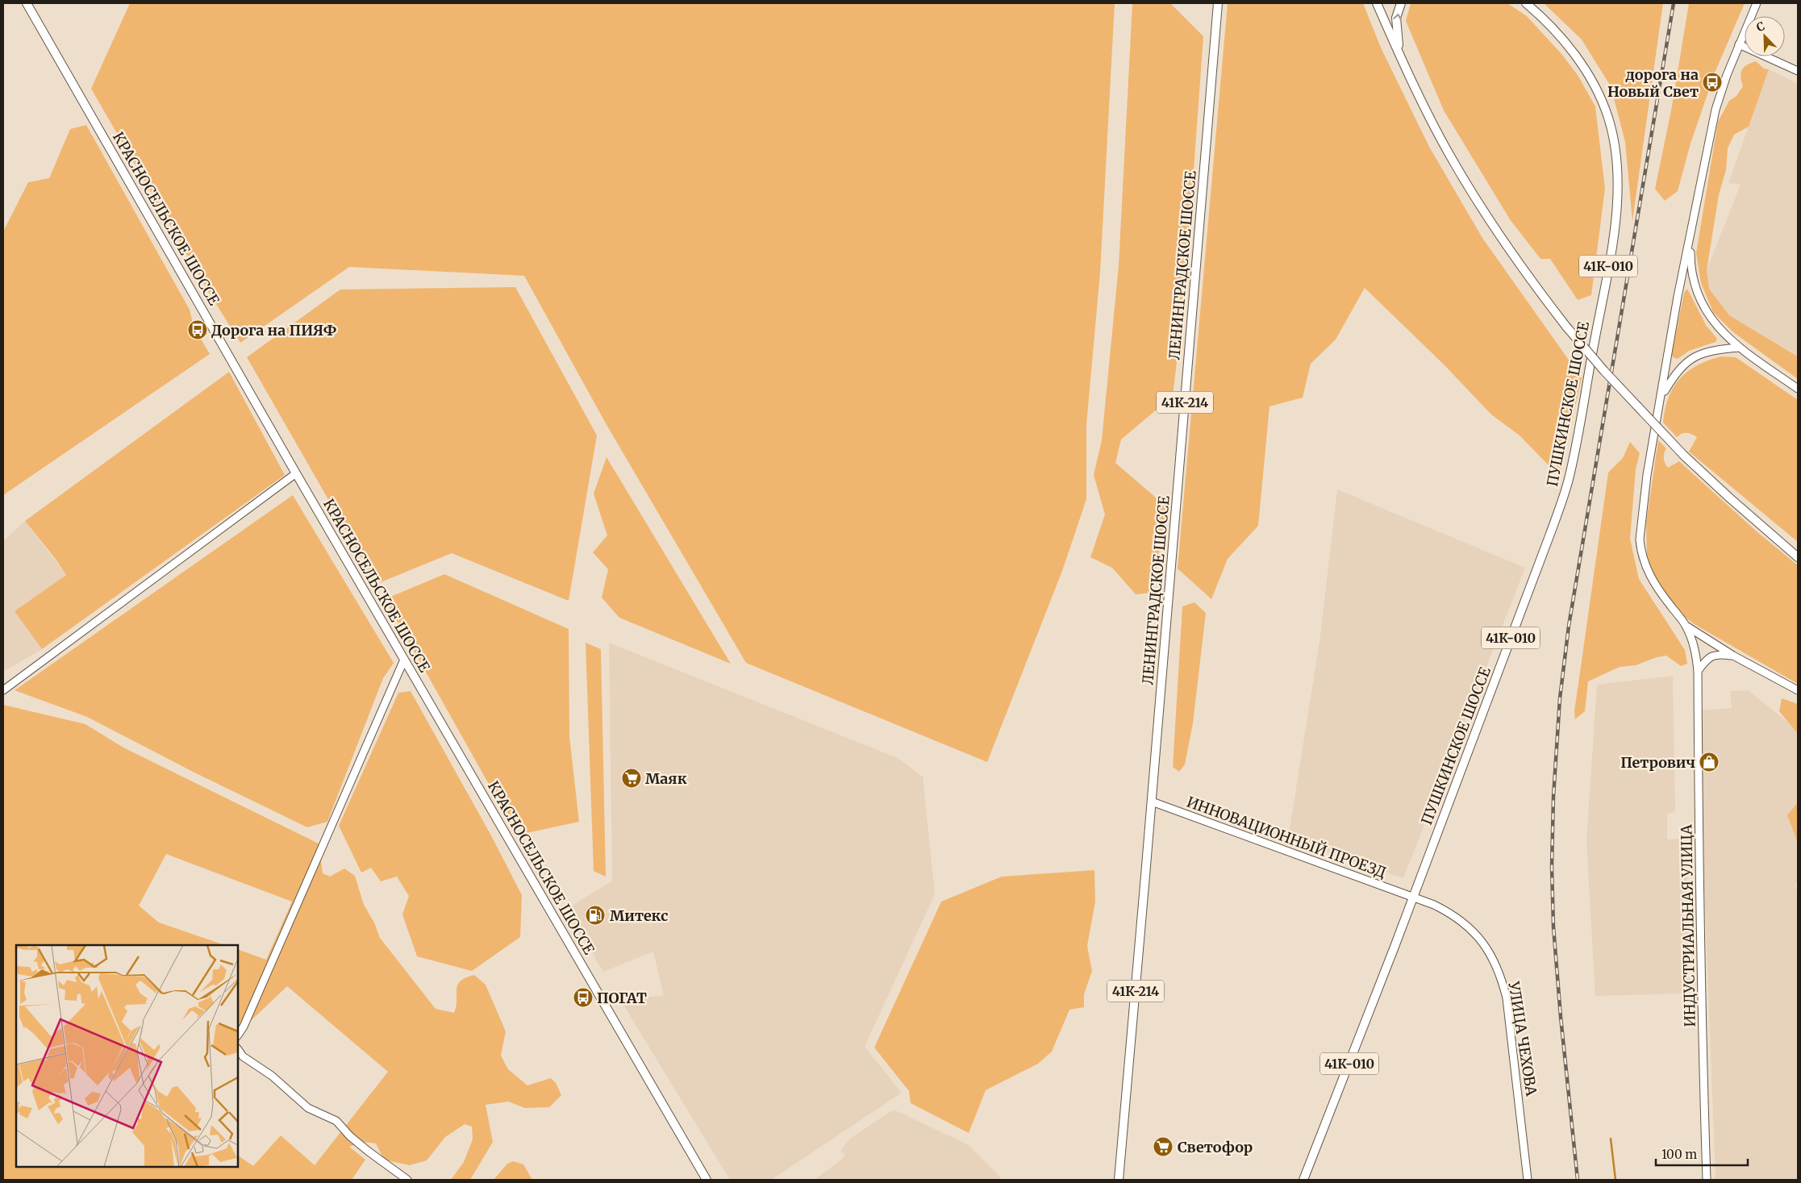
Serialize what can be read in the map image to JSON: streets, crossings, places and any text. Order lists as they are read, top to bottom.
{
  "streets": {
    "main road": [
      "КРАСНОСЕЛЬСКОЕ ШОССЕ",
      "ЛЕНИНГРАДСКОЕ ШОССЕ",
      "41К-010",
      "41К-214",
      "ПУШКИНСКОЕ ШОССЕ"
    ],
    "street": ["ИННОВАЦИОННЫЙ ПРОЕЗД", "ИНДУСТРИАЛЬНАЯ УЛИЦА", "УЛИЦА ЧЕХОВА"]
  },
  "crossings": [
    ["ЛЕНИНГРАДСКОЕ ШОССЕ", "ИННОВАЦИОННЫЙ ПРОЕЗД"],
    ["ПУШКИНСКОЕ ШОССЕ", "ИННОВАЦИОННЫЙ ПРОЕЗД"],
    ["ПУШКИНСКОЕ ШОССЕ", "УЛИЦА ЧЕХОВА"],
    ["ИННОВАЦИОННЫЙ ПРОЕЗД", "УЛИЦА ЧЕХОВА"]
  ],
  "places": {
    "bus stop": ["дорога на Новый Свет", "Дорога на ПИЯФ", "ПОГАТ"],
    "shop": ["Петрович"],
    "supermarket": ["Маяк", "Светофор"],
    "fuel station": ["Митекс"]
  },
  "scale_bar": "100 m",
  "north": "top left"
}
